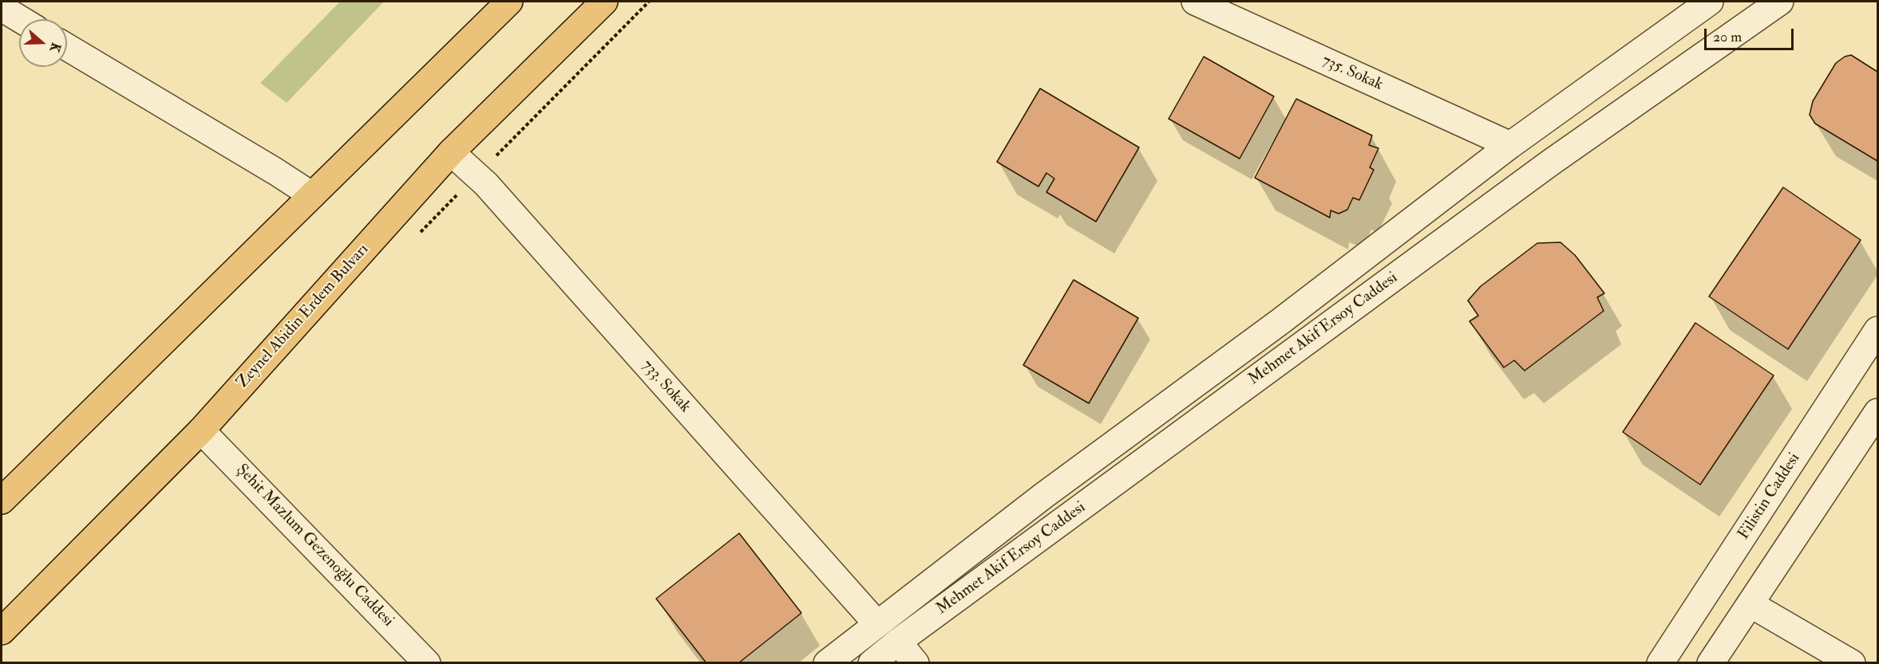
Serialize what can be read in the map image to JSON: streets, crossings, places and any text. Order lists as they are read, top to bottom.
{
  "streets": {
    "main road": ["Zeynel Abidin Erdem Bulvarı"],
    "street": [
      "735. Sokak",
      "Mehmet Akif Ersoy Caddesi",
      "733. Sokak",
      "Filistin Caddesi",
      "Şehit Mazlum Gezenoğlu Caddesi"
    ]
  },
  "crossings": [
    ["Zeynel Abidin Erdem Bulvarı", "733. Sokak"],
    ["Zeynel Abidin Erdem Bulvarı", "Şehit Mazlum Gezenoğlu Caddesi"]
  ],
  "scale_bar": "20 m",
  "north": "right"
}
